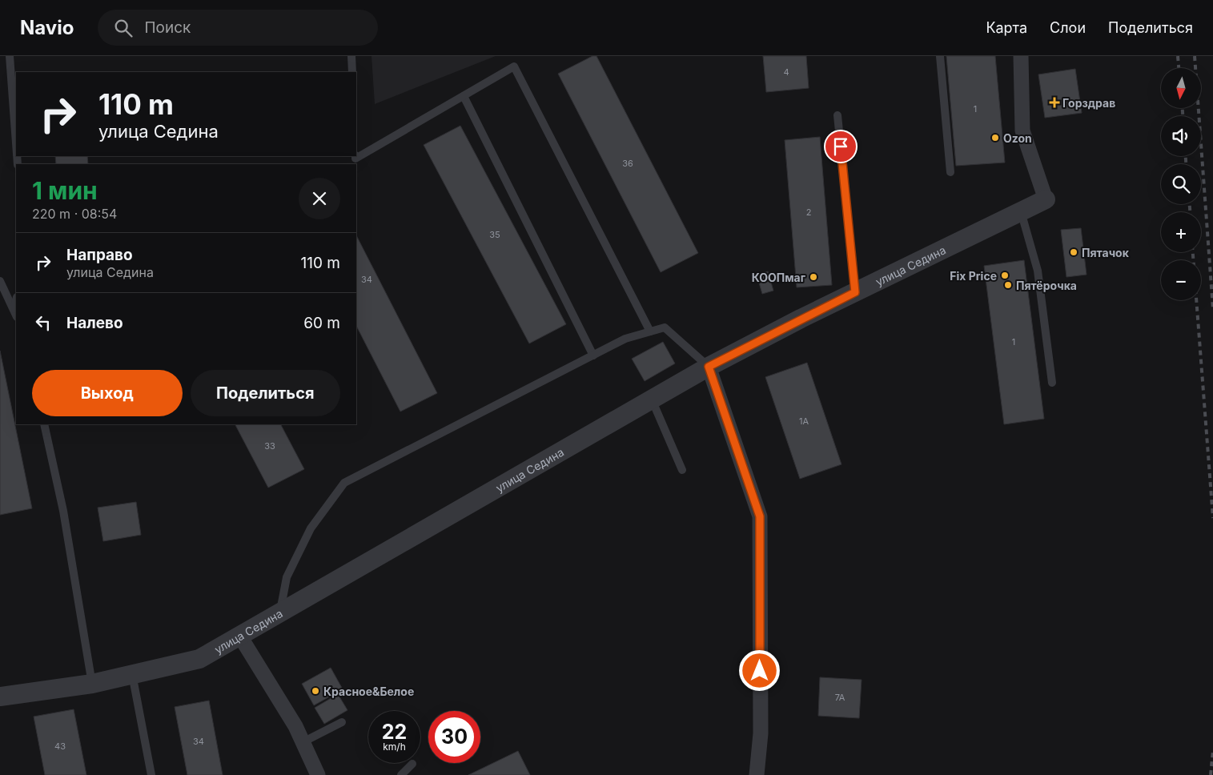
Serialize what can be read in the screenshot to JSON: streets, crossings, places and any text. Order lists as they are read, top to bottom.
{
  "streets": {
    "street": ["улица Седина"]
  },
  "places": {
    "health": ["Горздрав"],
    "other": [
      "Ozon",
      "Пятачок",
      "Fix Price",
      "КООПмаг",
      "Пятёрочка",
      "Красное&Белое"
    ]
  },
  "house_numbers": [
    "4",
    "1",
    "36",
    "2",
    "35",
    "34",
    "1",
    "1А",
    "33",
    "7А",
    "34",
    "43"
  ],
  "north": "bottom",
  "page": {
    "header": "Navio",
    "search": "Поиск",
    "nav": ["Карта", "Слои", "Поделиться"],
    "map_buttons": ["+", "−"],
    "turn": ["110 m", "улица Седина"],
    "heading": ["1 мин", "220 m · 08:54"],
    "list": [
      {
        "name": "Направо",
        "note": "улица Седина",
        "value": "110 m"
      },
      {
        "name": "Налево",
        "value": "60 m"
      }
    ],
    "buttons": ["Выход", "Поделиться"],
    "speed": "22 km/h",
    "limit": "30"
  }
}
